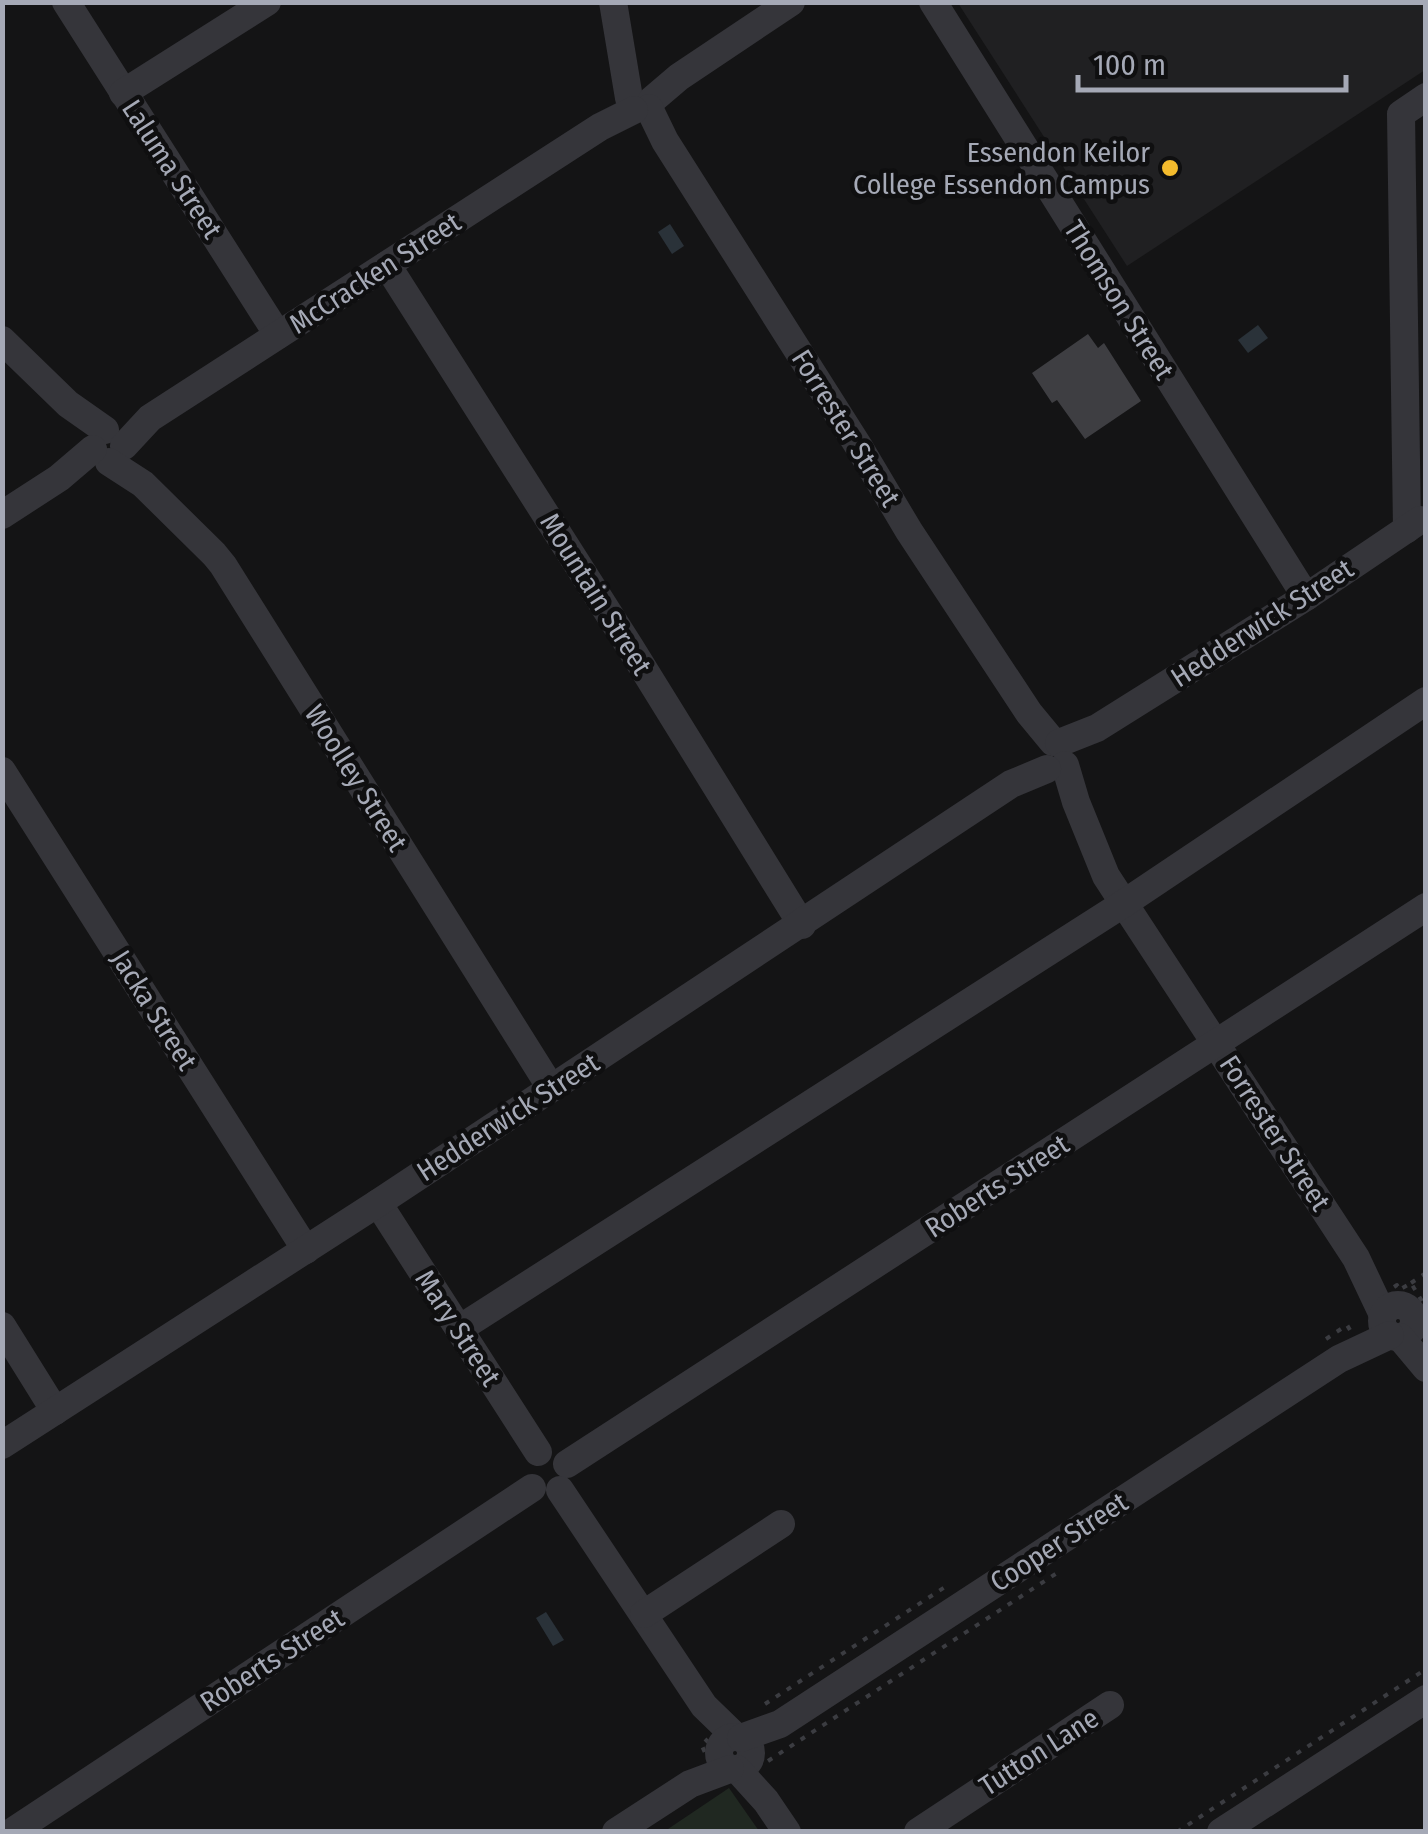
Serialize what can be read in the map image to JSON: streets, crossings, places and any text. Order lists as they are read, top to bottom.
{
  "streets": {
    "street": [
      "Laluma Street",
      "McCracken Street",
      "Thomson Street",
      "Forrester Street",
      "Mountain Street",
      "Hedderwick Street",
      "Woolley Street",
      "Jacka Street",
      "Roberts Street",
      "Mary Street",
      "Cooper Street",
      "Tutton Lane"
    ]
  },
  "crossings": [
    ["Laluma Street", "McCracken Street"],
    ["McCracken Street", "Forrester Street"],
    ["McCracken Street", "Mountain Street"],
    ["McCracken Street", "Woolley Street"],
    ["Thomson Street", "Hedderwick Street"],
    ["Forrester Street", "Hedderwick Street"],
    ["Forrester Street", "Roberts Street"],
    ["Forrester Street", "Cooper Street"],
    ["Mountain Street", "Hedderwick Street"],
    ["Hedderwick Street", "Woolley Street"],
    ["Hedderwick Street", "Jacka Street"],
    ["Hedderwick Street", "Mary Street"],
    ["Roberts Street", "Mary Street"]
  ],
  "places": ["Essendon Keilor College Essendon Campus"],
  "scale_bar": "100 m"
}
